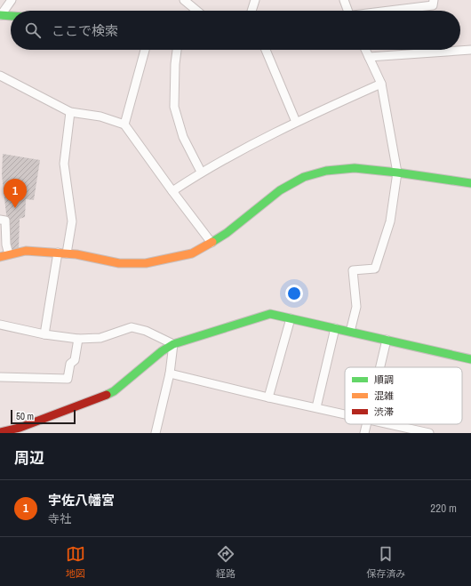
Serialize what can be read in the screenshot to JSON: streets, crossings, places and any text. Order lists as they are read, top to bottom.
{
  "legend": ["順調", "混雑", "渋滞"],
  "scale_bar": "50 m",
  "page": {
    "search": "ここで検索",
    "pins": "1",
    "scale": "50 m",
    "heading": "周辺",
    "list": [
      {
        "mark": "1",
        "name": "宇佐八幡宮",
        "note": "寺社",
        "value": "220 m"
      }
    ],
    "nav": ["地図", "経路", "保存済み"]
  }
}
